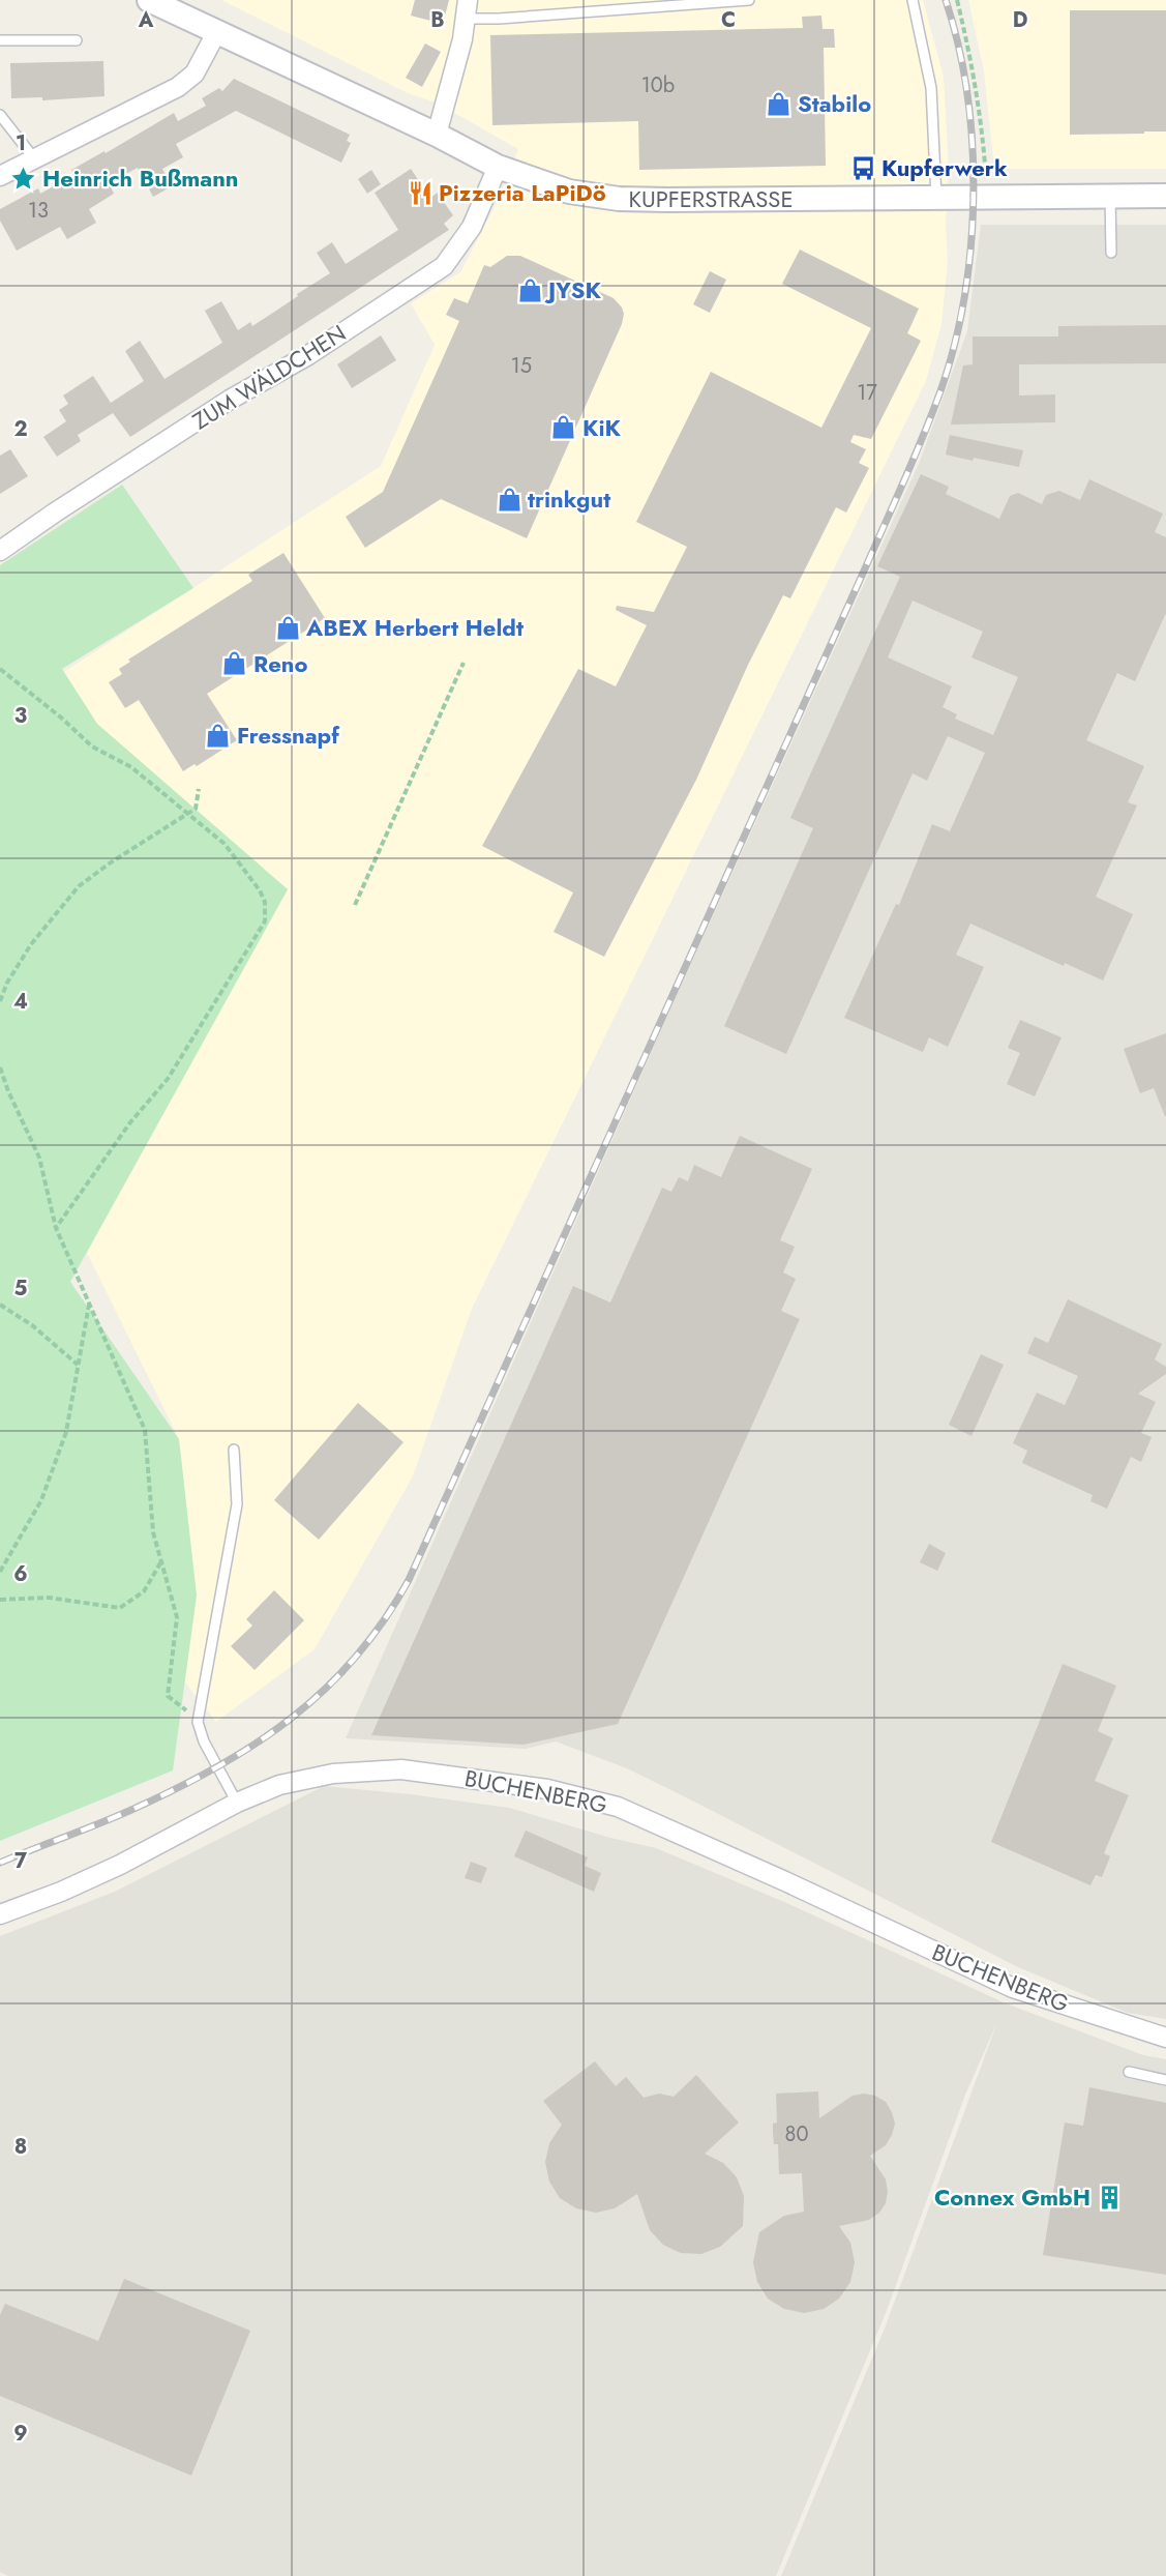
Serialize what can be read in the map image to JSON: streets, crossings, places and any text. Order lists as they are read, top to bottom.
{
  "streets": {
    "street": ["KUPFERSTRASSE", "ZUM WÄLDCHEN", "BUCHENBERG"]
  },
  "crossings": [
    ["KUPFERSTRASSE", "ZUM WÄLDCHEN"]
  ],
  "places": {
    "shop": [
      "Stabilo",
      "JYSK",
      "KiK",
      "trinkgut",
      "ABEX Herbert Heldt",
      "Reno",
      "Fressnapf"
    ],
    "bus stop": ["Kupferwerk"],
    "place": ["Heinrich Bußmann"],
    "restaurant": ["Pizzeria LaPiDö"],
    "building": ["Connex GmbH"]
  },
  "house_numbers": [
    "10b",
    "13",
    "15",
    "17",
    "80"
  ],
  "grid": {
    "columns": [
      "A",
      "B",
      "C",
      "D"
    ],
    "rows": [
      "1",
      "2",
      "3",
      "4",
      "5",
      "6",
      "7",
      "8",
      "9"
    ]
  }
}
